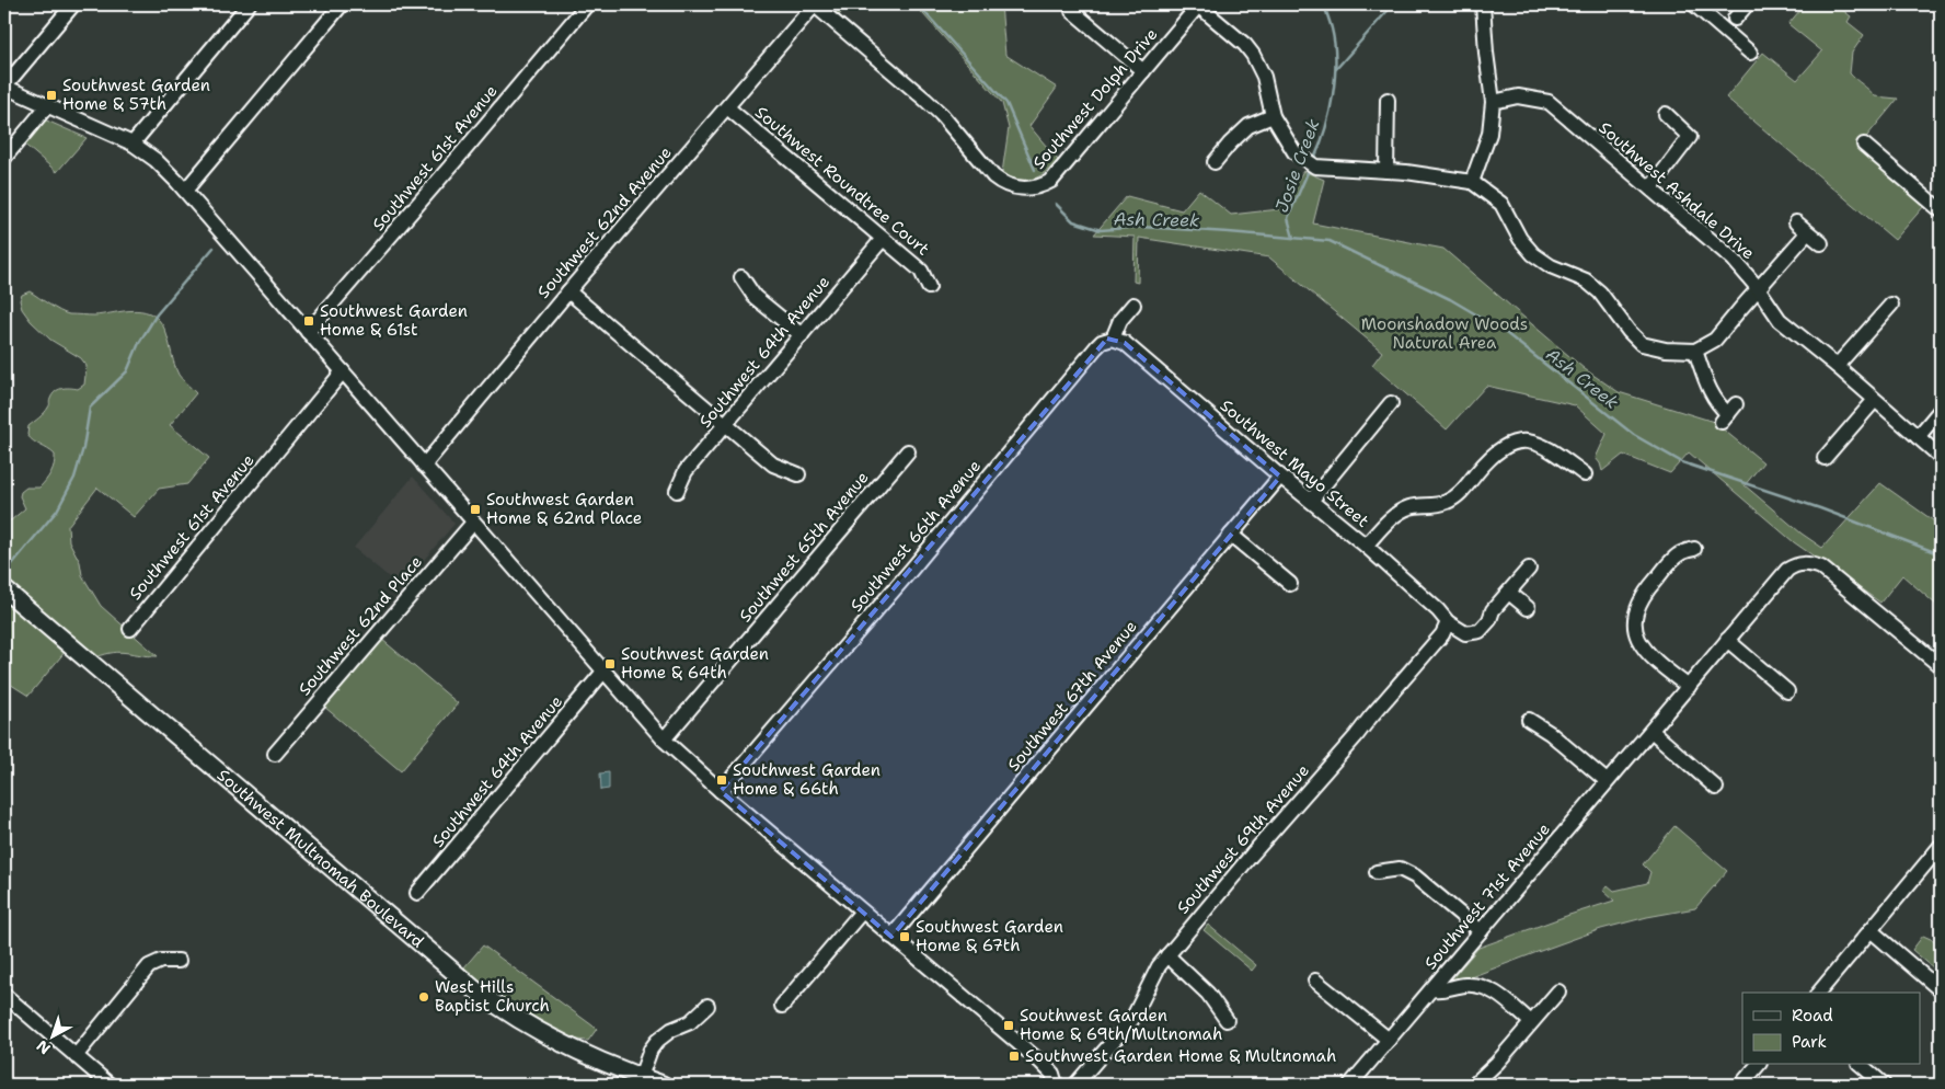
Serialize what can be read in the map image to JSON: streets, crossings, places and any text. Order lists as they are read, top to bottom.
{
  "streets": {
    "main road": ["Southwest Multnomah Boulevard"],
    "street": [
      "Southwest Dolph Drive",
      "Southwest 61st Avenue",
      "Southwest Roundtree Court",
      "Southwest Ashdale Drive",
      "Southwest 62nd Avenue",
      "Southwest 64th Avenue",
      "Southwest Mayo Street",
      "Southwest 66th Avenue",
      "Southwest 65th Avenue",
      "Southwest 62nd Place",
      "Southwest 67th Avenue",
      "Southwest 69th Avenue",
      "Southwest 71st Avenue"
    ]
  },
  "crossings": [
    ["Southwest Dolph Drive", "Southwest 62nd Avenue"],
    ["Southwest Roundtree Court", "Southwest 62nd Avenue"],
    ["Southwest Roundtree Court", "Southwest 64th Avenue"],
    ["Southwest Mayo Street", "Southwest 66th Avenue"],
    ["Southwest Mayo Street", "Southwest 67th Avenue"],
    ["Southwest Mayo Street", "Southwest 69th Avenue"]
  ],
  "water": ["Josie Creek", "Ash Creek"],
  "parks": ["Moonshadow Woods Natural Area"],
  "places": {
    "transit": [
      "Southwest Garden Home & 57th",
      "Southwest Garden Home & 61st",
      "Southwest Garden Home & 62nd Place",
      "Southwest Garden Home & 64th",
      "Southwest Garden Home & 66th",
      "Southwest Garden Home & 67th",
      "Southwest Garden Home & 69th/Multnomah",
      "Southwest Garden Home & Multnomah"
    ],
    "other": ["West Hills Baptist Church"]
  },
  "legend": ["Road", "Park"],
  "north": "bottom left"
}
